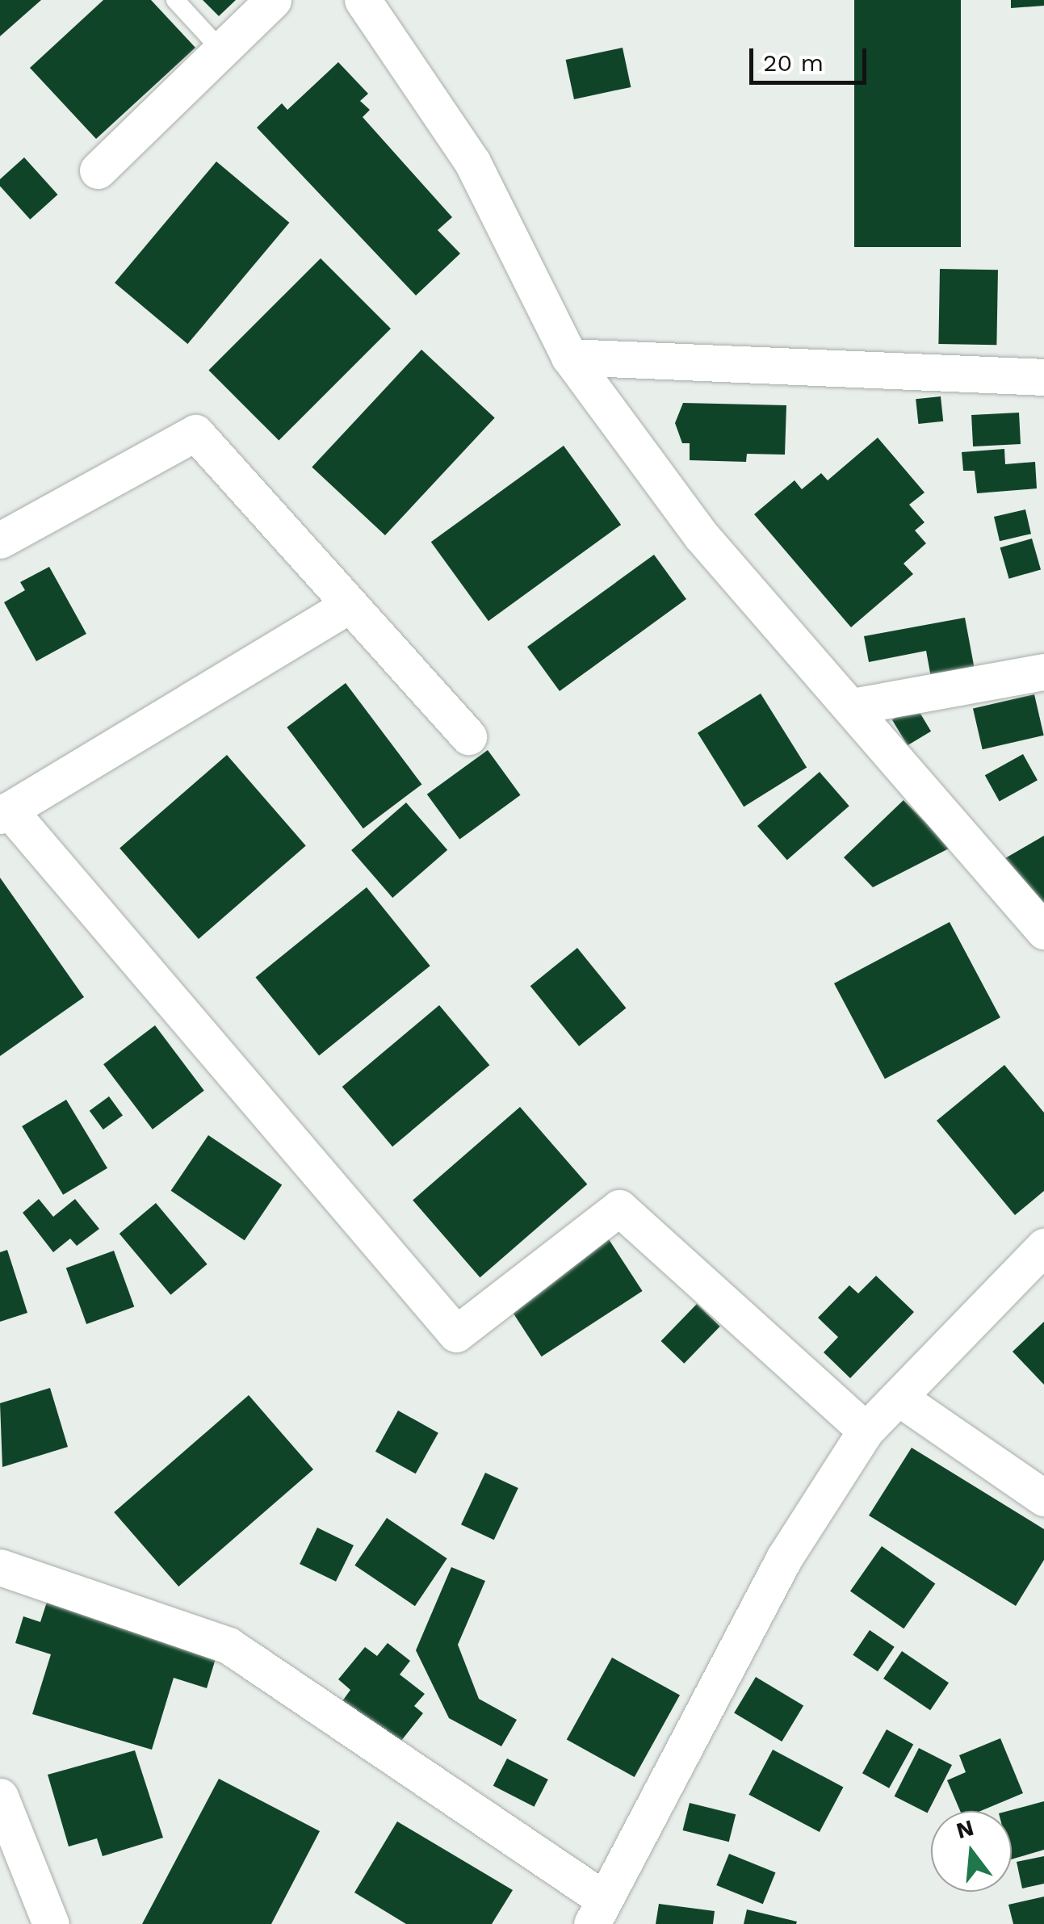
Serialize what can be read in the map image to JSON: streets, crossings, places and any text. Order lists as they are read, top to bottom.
{
  "scale_bar": "20 m",
  "north": "top"
}
